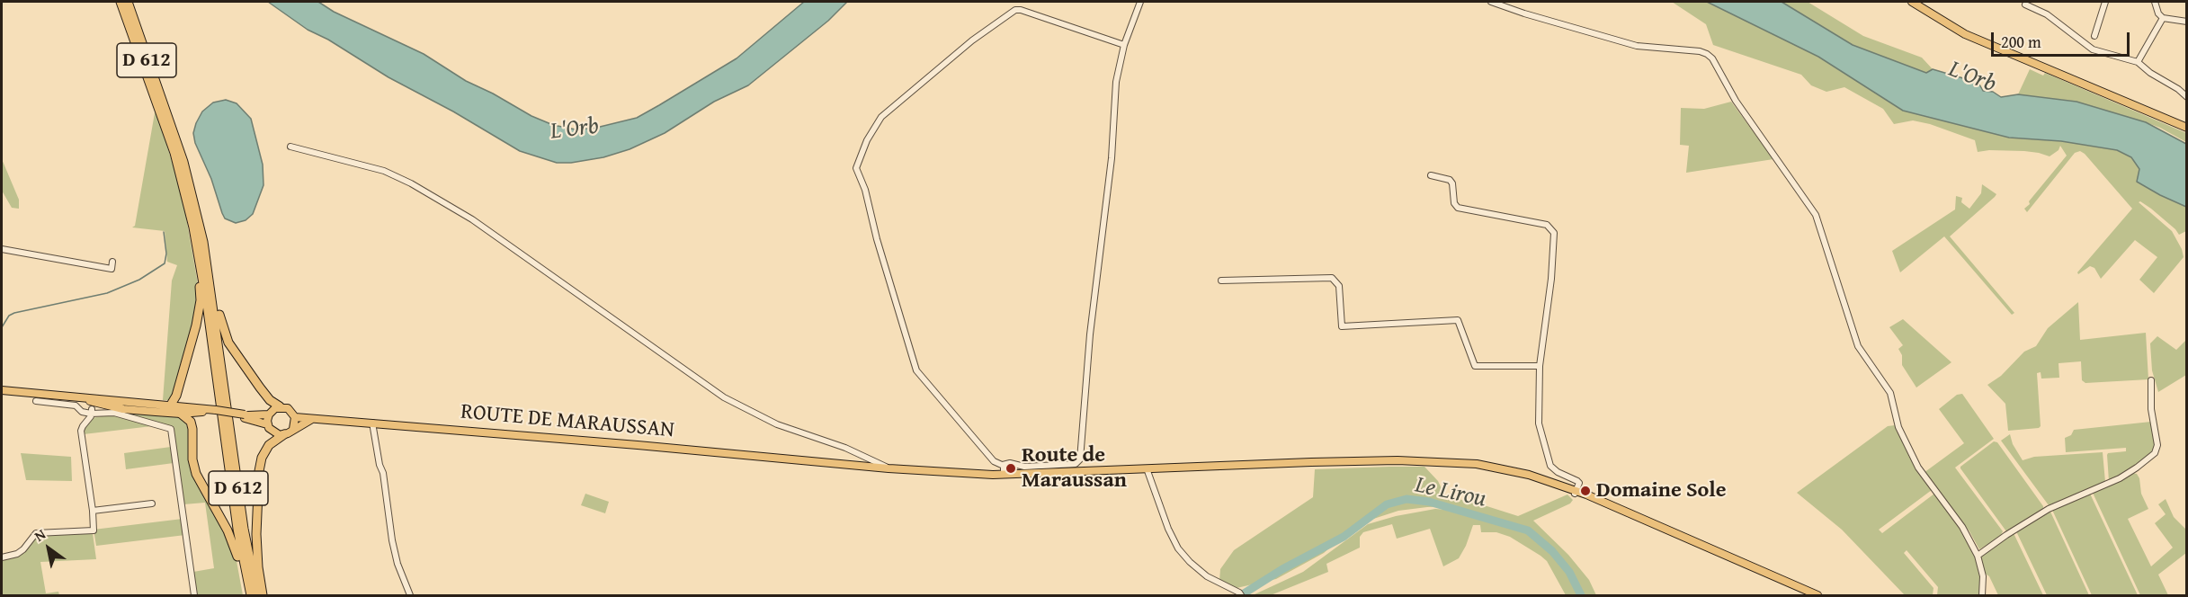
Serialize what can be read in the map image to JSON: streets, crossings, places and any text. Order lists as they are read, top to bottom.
{
  "streets": {
    "highway": ["D 612"],
    "main road": ["ROUTE DE MARAUSSAN"]
  },
  "water": ["L'Orb", "Le Lirou"],
  "places": ["Route de Maraussan", "Domaine Sole"],
  "scale_bar": "200 m",
  "north": "top left"
}
